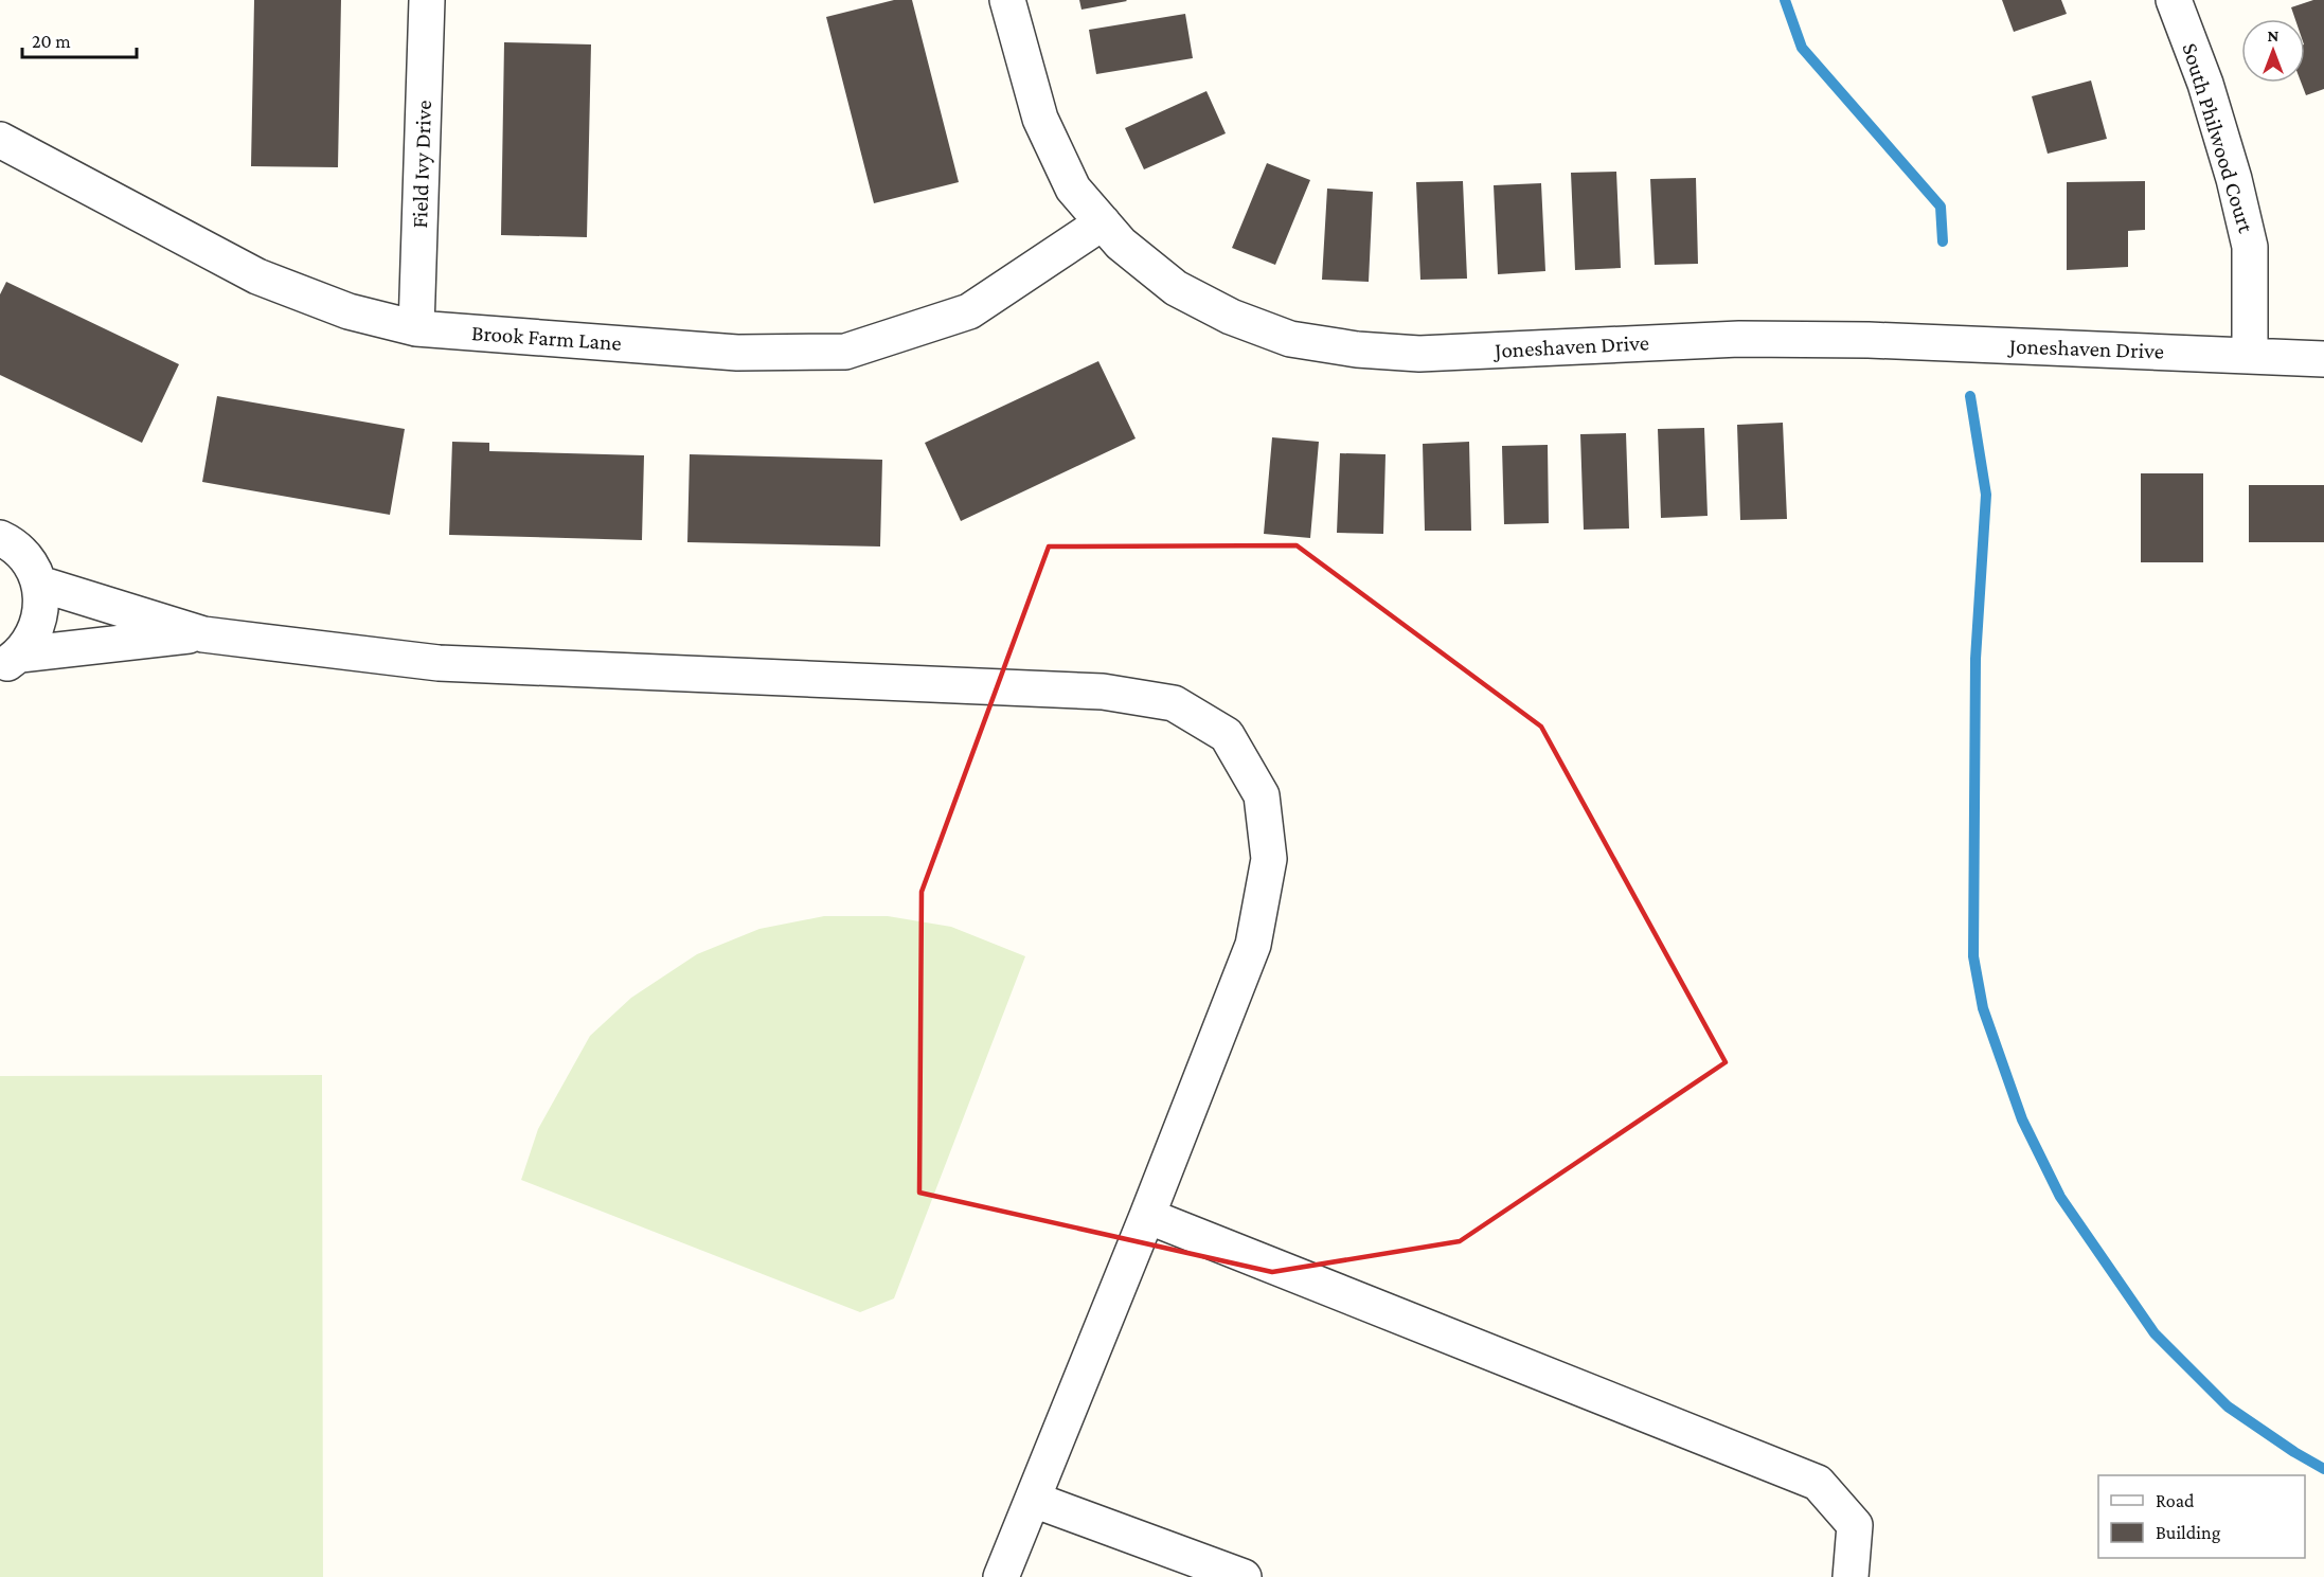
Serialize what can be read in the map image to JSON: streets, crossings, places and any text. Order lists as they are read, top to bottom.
{
  "streets": {
    "street": [
      "South Philwood Court",
      "Field Ivy Drive",
      "Brook Farm Lane",
      "Joneshaven Drive"
    ]
  },
  "crossings": [
    ["South Philwood Court", "Joneshaven Drive"],
    ["Field Ivy Drive", "Brook Farm Lane"],
    ["Brook Farm Lane", "Joneshaven Drive"]
  ],
  "legend": ["Road", "Building"],
  "scale_bar": "20 m",
  "north": "top"
}
